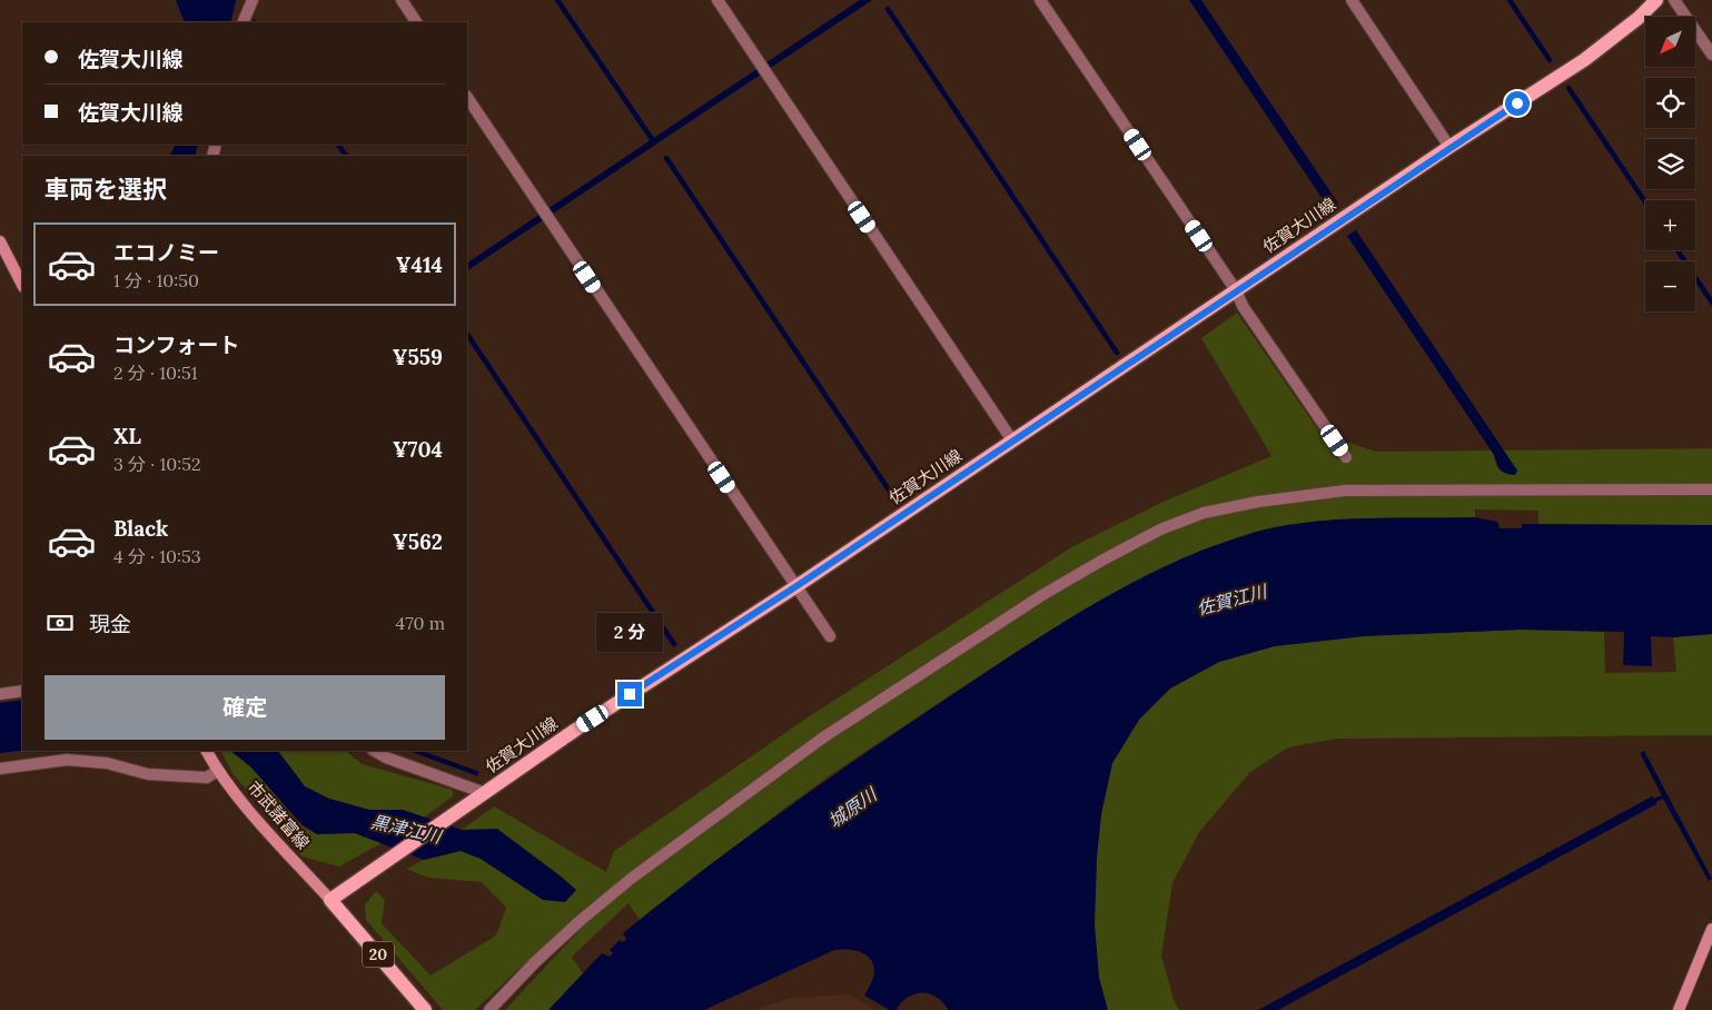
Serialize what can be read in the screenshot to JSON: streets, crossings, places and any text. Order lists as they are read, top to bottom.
{
  "streets": {
    "main road": ["佐賀大川線", "市武諸富線", "20"]
  },
  "crossings": [
    ["佐賀大川線", "市武諸富線"],
    ["佐賀大川線", "20"],
    ["市武諸富線", "20"]
  ],
  "water": ["佐賀江川", "城原川", "黒津江川"],
  "north": "bottom left",
  "page": {
    "map_buttons": ["+", "−"],
    "banner": ["佐賀大川線", "佐賀大川線"],
    "heading": "車両を選択",
    "list": [
      {
        "name": "エコノミー",
        "note": "1 分 · 10:50",
        "value": "¥414"
      },
      {
        "name": "コンフォート",
        "note": "2 分 · 10:51",
        "value": "¥559"
      },
      {
        "name": "XL",
        "note": "3 分 · 10:52",
        "value": "¥704"
      },
      {
        "name": "Black",
        "note": "4 分 · 10:53",
        "value": "¥562"
      }
    ],
    "pay": ["現金", "470 m"],
    "bubble": "2 分",
    "buttons": "確定"
  }
}
